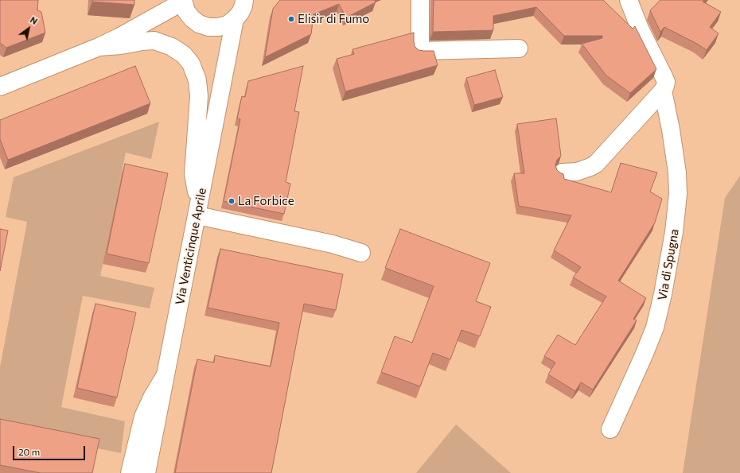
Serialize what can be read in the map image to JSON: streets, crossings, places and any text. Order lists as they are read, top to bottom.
{
  "streets": {
    "main road": ["Via Venticinque Aprile", "Via di Spugna"]
  },
  "places": ["Elisir di Fumo", "La Forbice"],
  "scale_bar": "20 m",
  "north": "top right"
}
